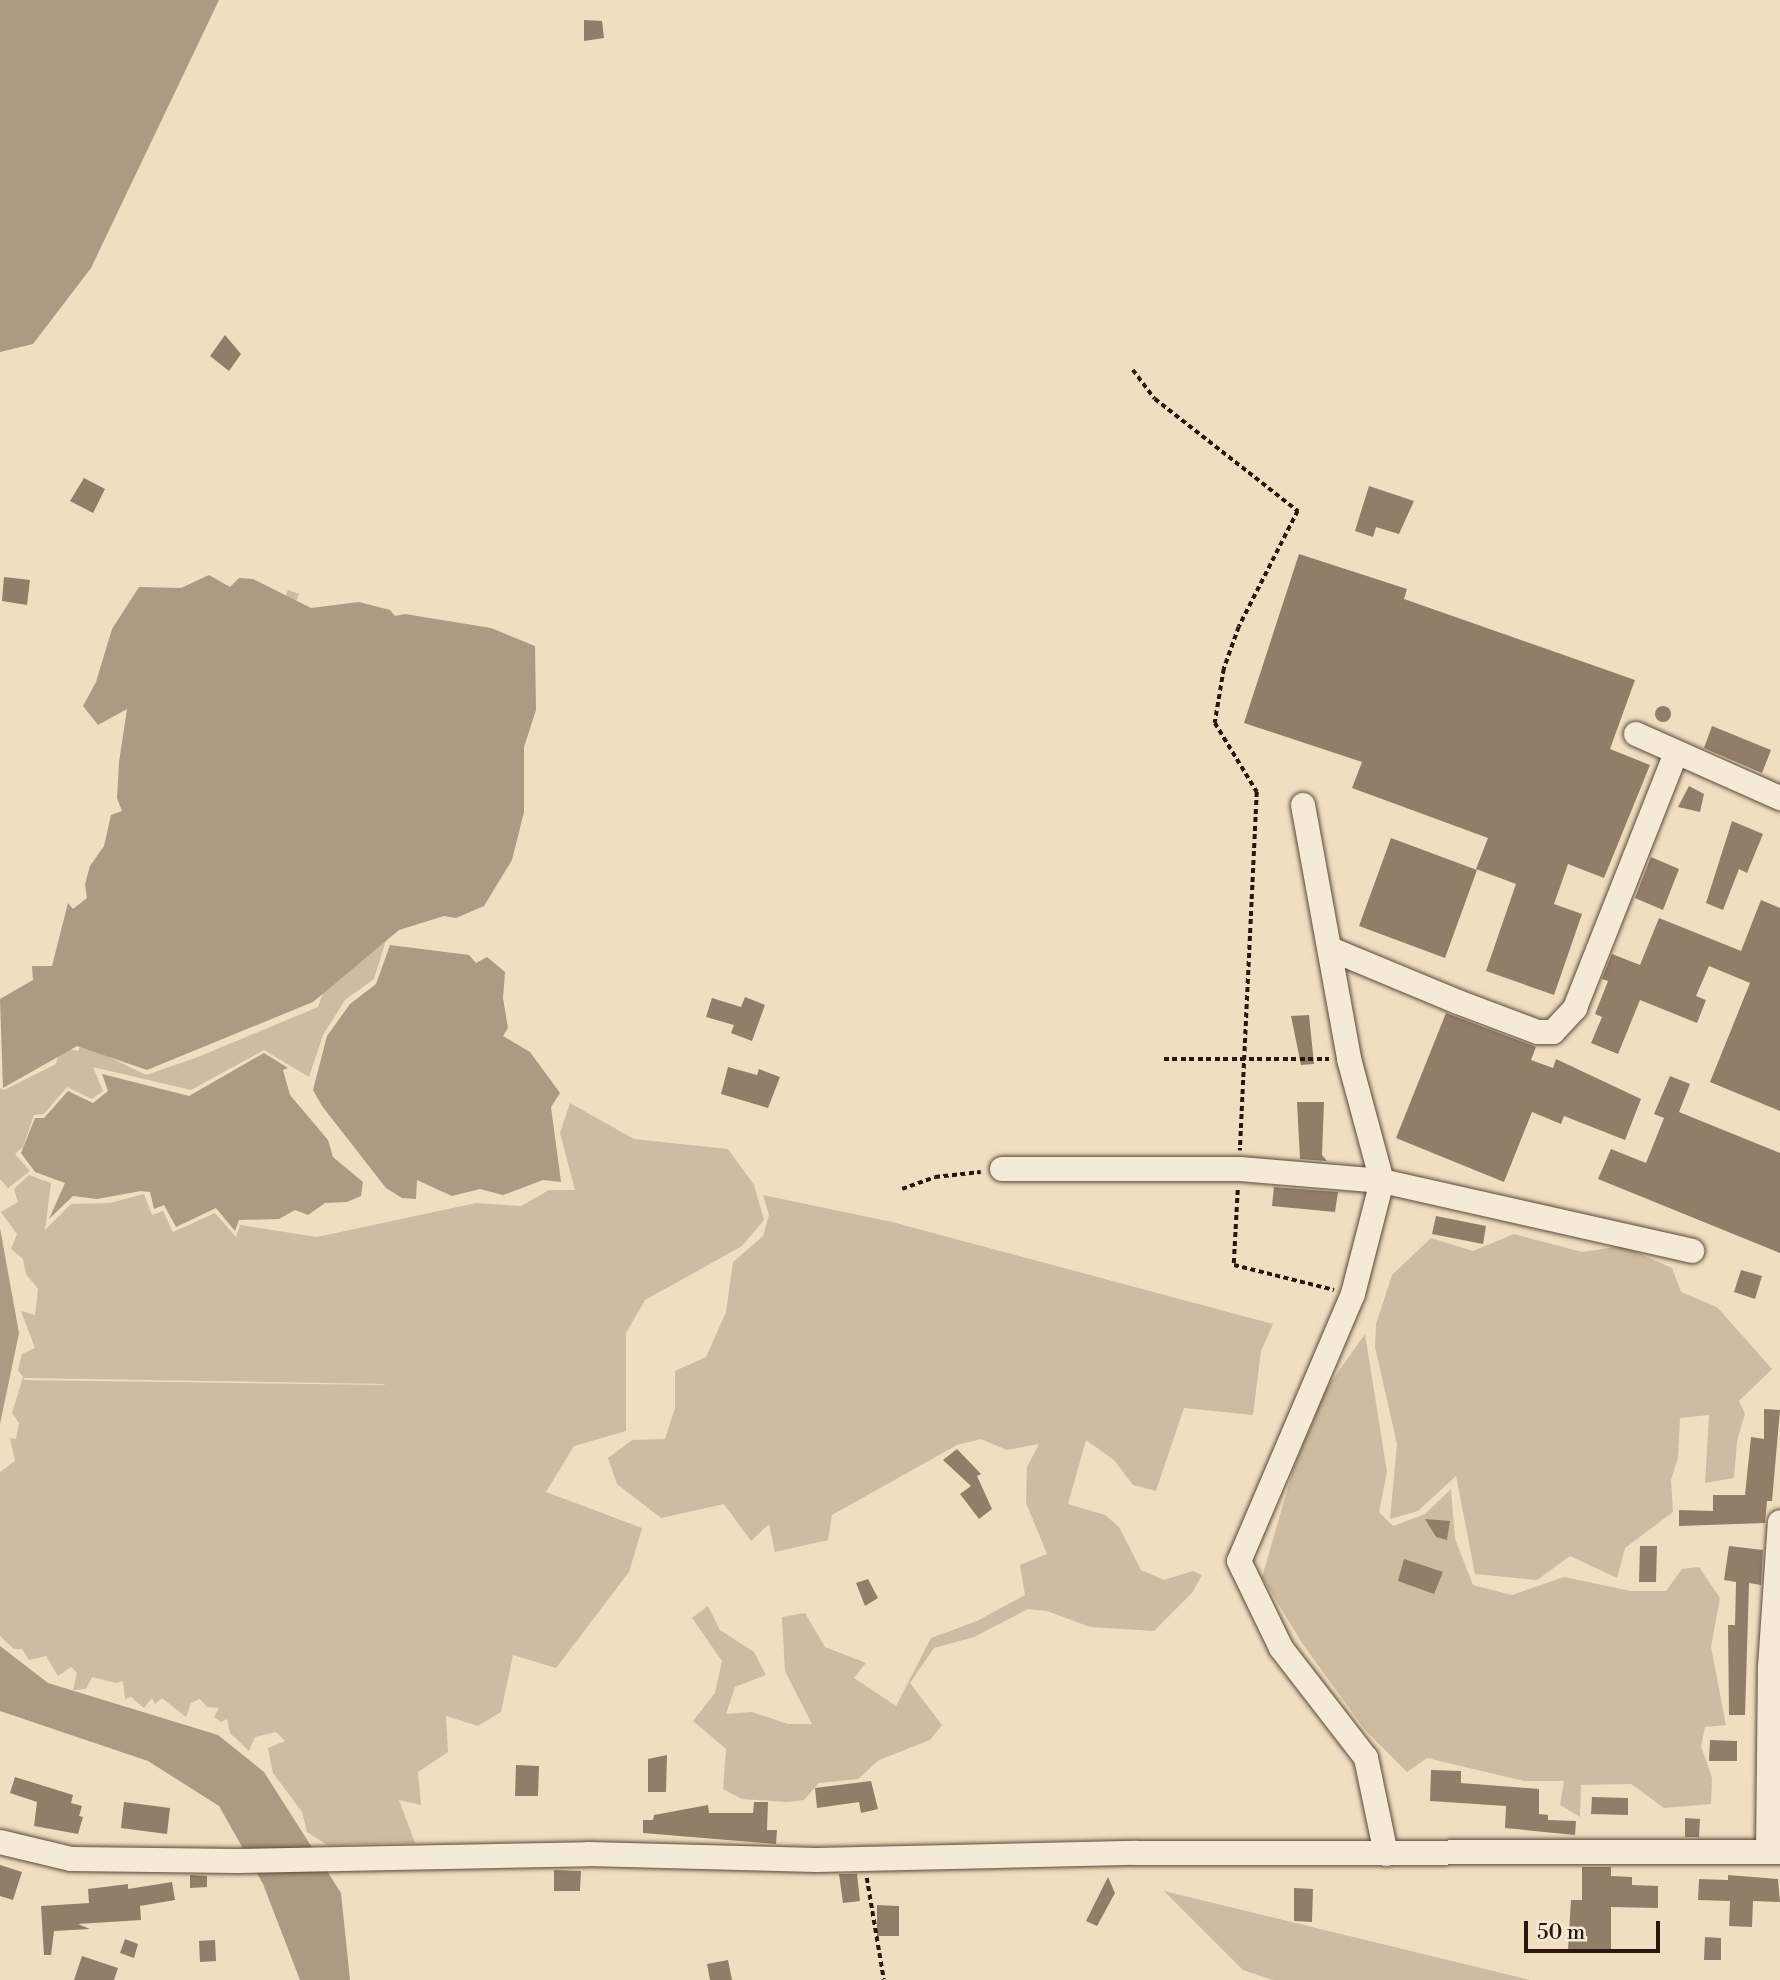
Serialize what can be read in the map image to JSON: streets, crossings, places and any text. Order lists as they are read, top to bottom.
{
  "scale_bar": "50 m"
}
